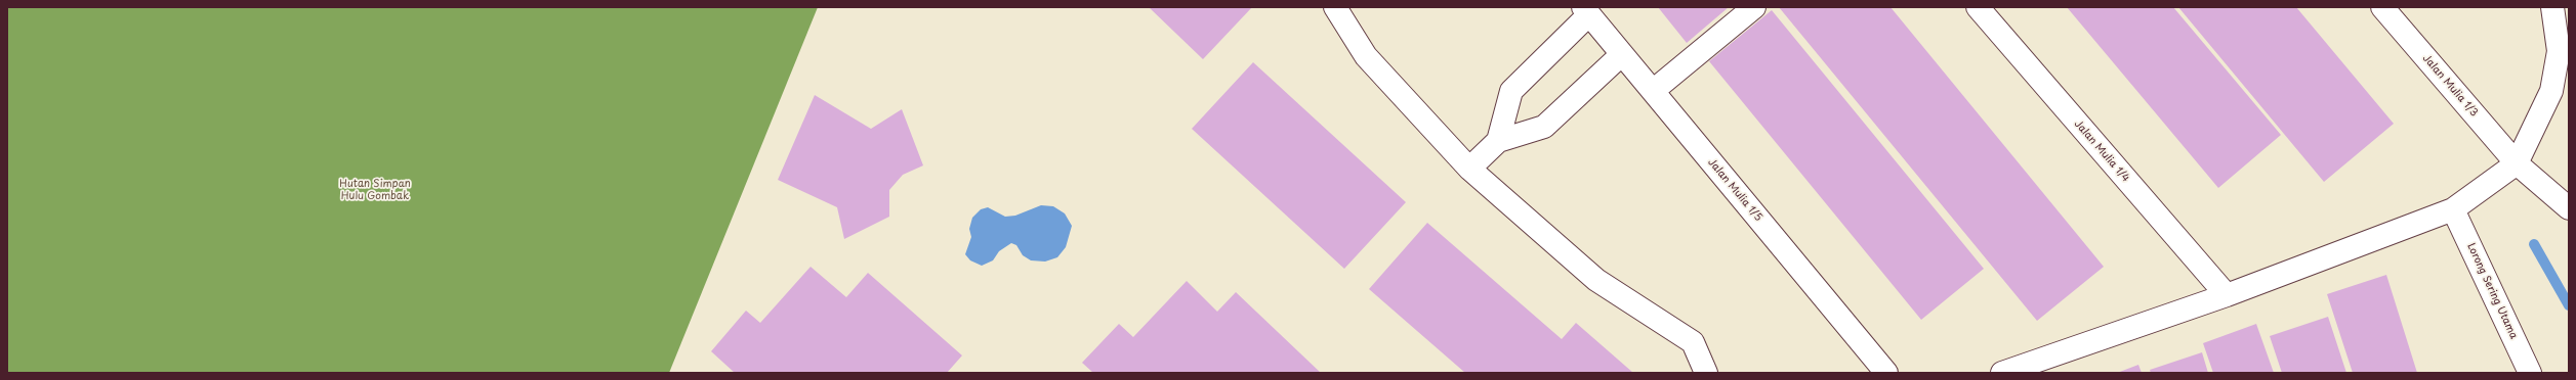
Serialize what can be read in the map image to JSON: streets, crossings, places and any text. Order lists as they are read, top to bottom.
{
  "streets": {
    "street": [
      "Jalan Mulia 1/3",
      "Jalan Mulia 1/4",
      "Jalan Mulia 1/5",
      "Lorong Sering Utama"
    ]
  },
  "parks": ["Hutan Simpan Hulu Gombak"]
}
